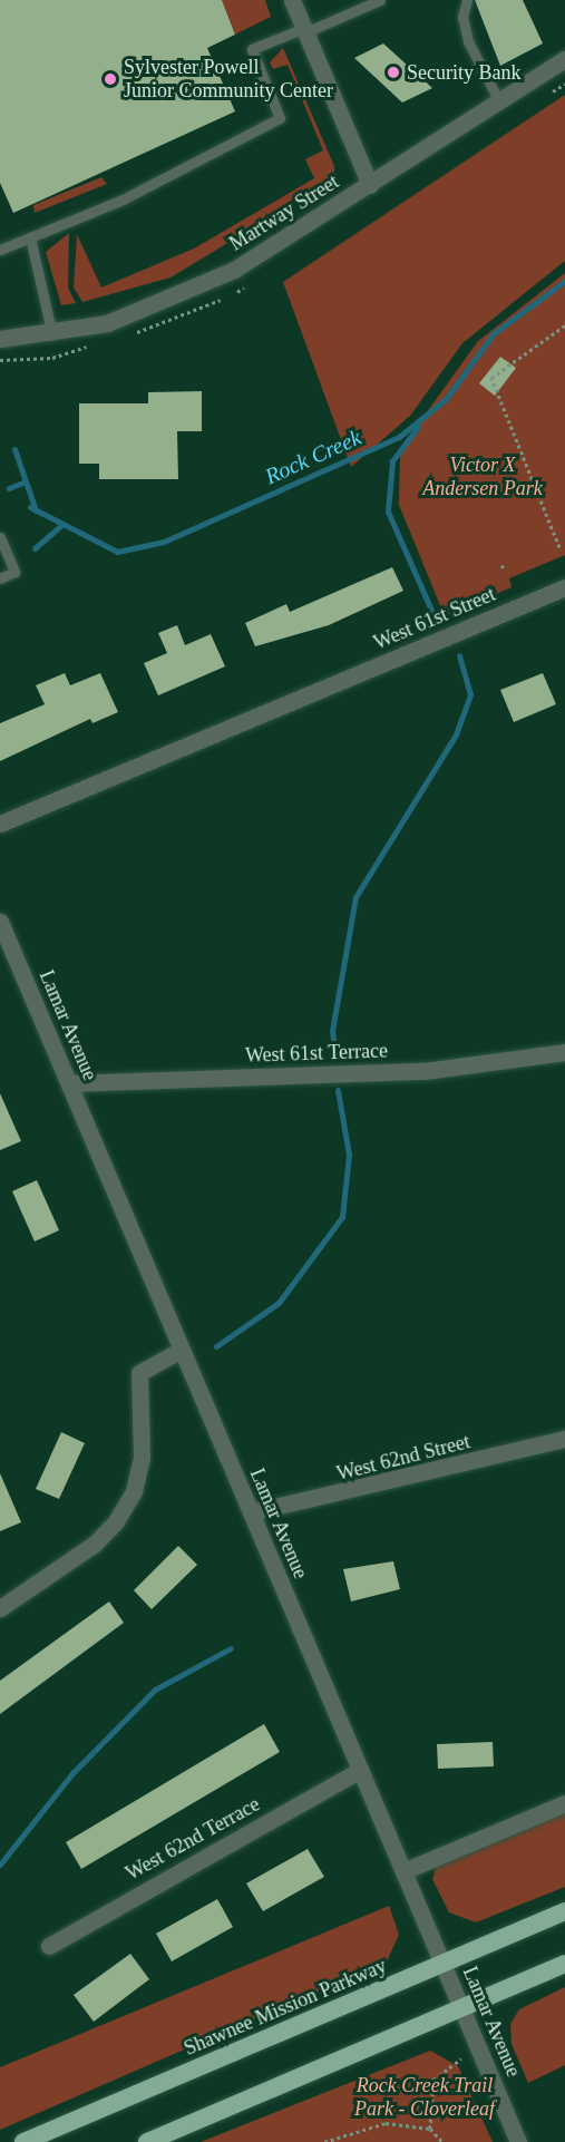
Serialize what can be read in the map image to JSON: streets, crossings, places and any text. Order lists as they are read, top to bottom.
{
  "streets": {
    "highway": ["Shawnee Mission Parkway"],
    "street": [
      "Martway Street",
      "West 61st Street",
      "Lamar Avenue",
      "West 61st Terrace",
      "West 62nd Street",
      "West 62nd Terrace"
    ]
  },
  "crossings": [
    ["Lamar Avenue", "West 61st Terrace"],
    ["Lamar Avenue", "West 62nd Street"],
    ["Lamar Avenue", "West 62nd Terrace"],
    ["Lamar Avenue", "Shawnee Mission Parkway"]
  ],
  "water": ["Rock Creek"],
  "parks": ["Victor X Andersen Park", "Rock Creek Trail Park - Cloverleaf"],
  "places": ["Security Bank", "Sylvester Powell Junior Community Center"]
}
